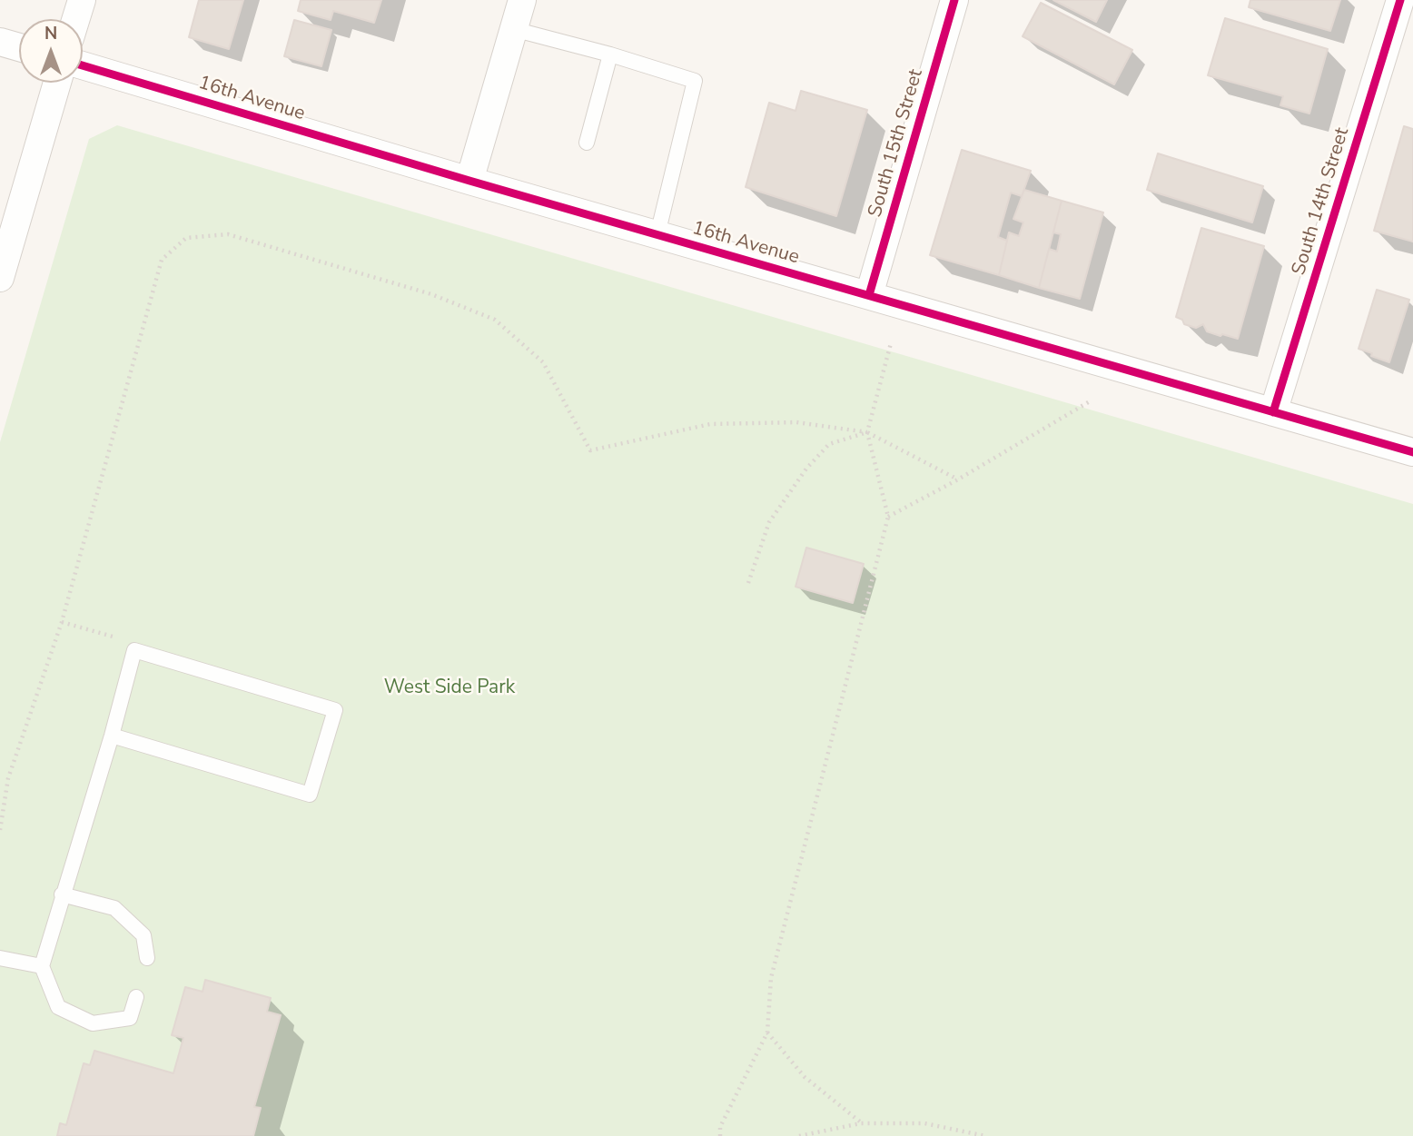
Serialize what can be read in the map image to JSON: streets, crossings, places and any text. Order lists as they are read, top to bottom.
{
  "streets": {
    "street": ["16th Avenue", "South 15th Street", "South 14th Street"]
  },
  "crossings": [
    ["16th Avenue", "South 15th Street"],
    ["16th Avenue", "South 14th Street"]
  ],
  "parks": ["West Side Park"],
  "north": "top"
}
